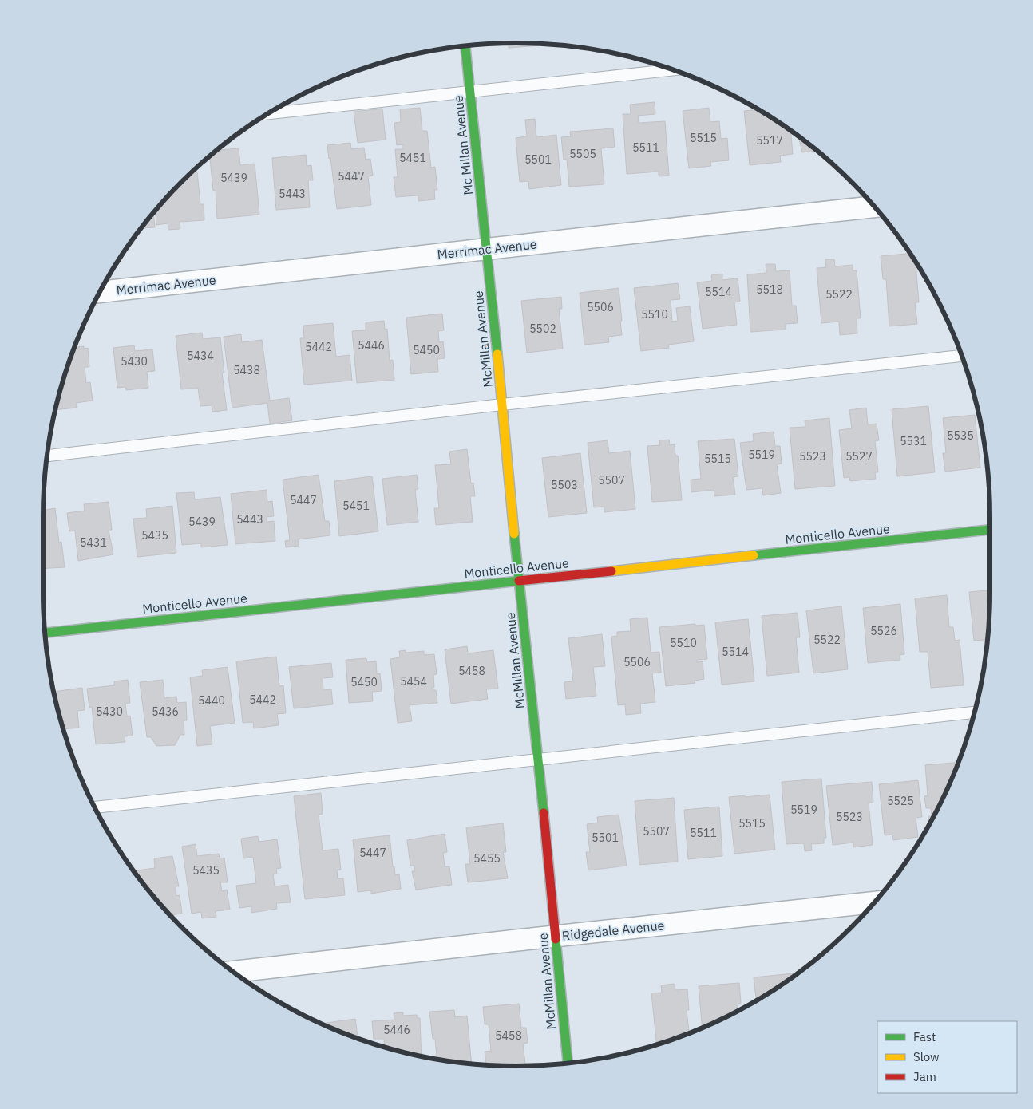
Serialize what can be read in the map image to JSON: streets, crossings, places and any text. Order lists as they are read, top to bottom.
{
  "streets": {
    "street": [
      "Mc Millan Avenue",
      "Merrimac Avenue",
      "McMillan Avenue",
      "Monticello Avenue",
      "Ridgedale Avenue"
    ]
  },
  "crossings": [
    ["Mc Millan Avenue", "Merrimac Avenue"],
    ["Mc Millan Avenue", "McMillan Avenue"],
    ["Merrimac Avenue", "McMillan Avenue"],
    ["McMillan Avenue", "Monticello Avenue"],
    ["McMillan Avenue", "Ridgedale Avenue"]
  ],
  "house_numbers": [
    "5515",
    "5517",
    "5511",
    "5505",
    "5451",
    "5501",
    "5447",
    "5439",
    "5443",
    "5518",
    "5514",
    "5522",
    "5506",
    "5510",
    "5502",
    "5446",
    "5442",
    "5450",
    "5434",
    "5430",
    "5438",
    "5535",
    "5531",
    "5519",
    "5523",
    "5527",
    "5515",
    "5507",
    "5503",
    "5447",
    "5451",
    "5443",
    "5439",
    "5435",
    "5431",
    "5526",
    "5522",
    "5510",
    "5514",
    "5506",
    "5458",
    "5454",
    "5450",
    "5442",
    "5440",
    "5430",
    "5436",
    "5525",
    "5519",
    "5523",
    "5515",
    "5507",
    "5511",
    "5501",
    "5447",
    "5455",
    "5435",
    "5446",
    "5458"
  ],
  "legend": ["Fast", "Slow", "Jam"]
}
